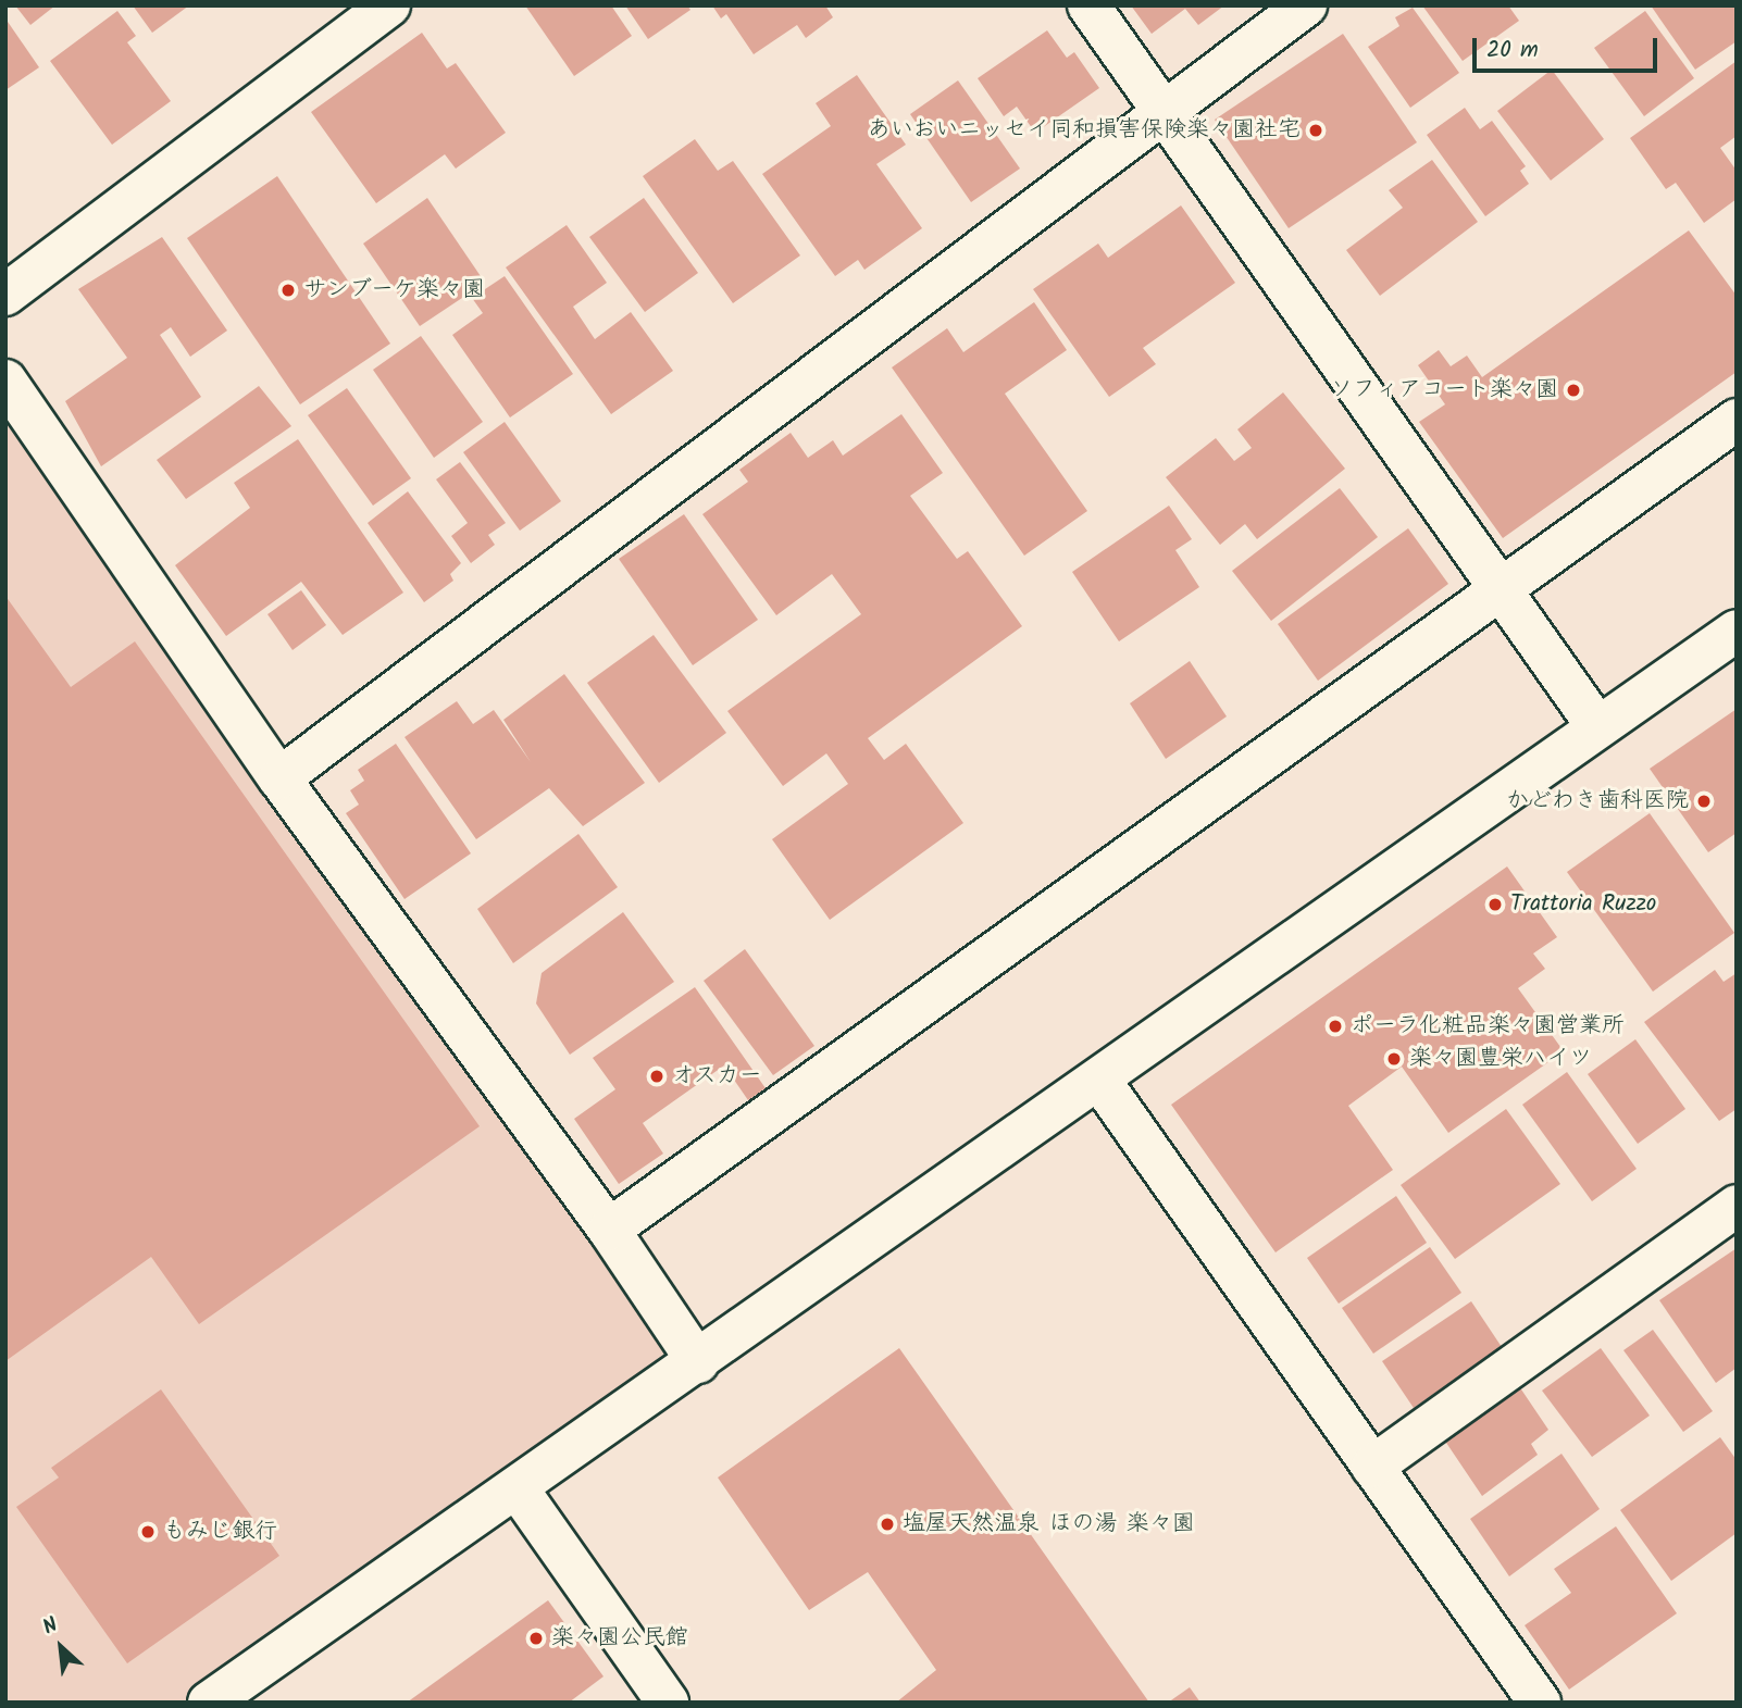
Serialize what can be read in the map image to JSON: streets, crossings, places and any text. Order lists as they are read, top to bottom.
{
  "places": [
    "あいおいニッセイ同和損害保険楽々園社宅",
    "サンブーケ楽々園",
    "ソフィアコート楽々園",
    "かどわき歯科医院",
    "Trattoria Ruzzo",
    "ポーラ化粧品楽々園営業所",
    "楽々園豊栄ハイツ",
    "オスカー",
    "塩屋天然温泉 ほの湯 楽々園",
    "もみじ銀行",
    "楽々園公民館"
  ],
  "scale_bar": "20 m",
  "north": "top left"
}
